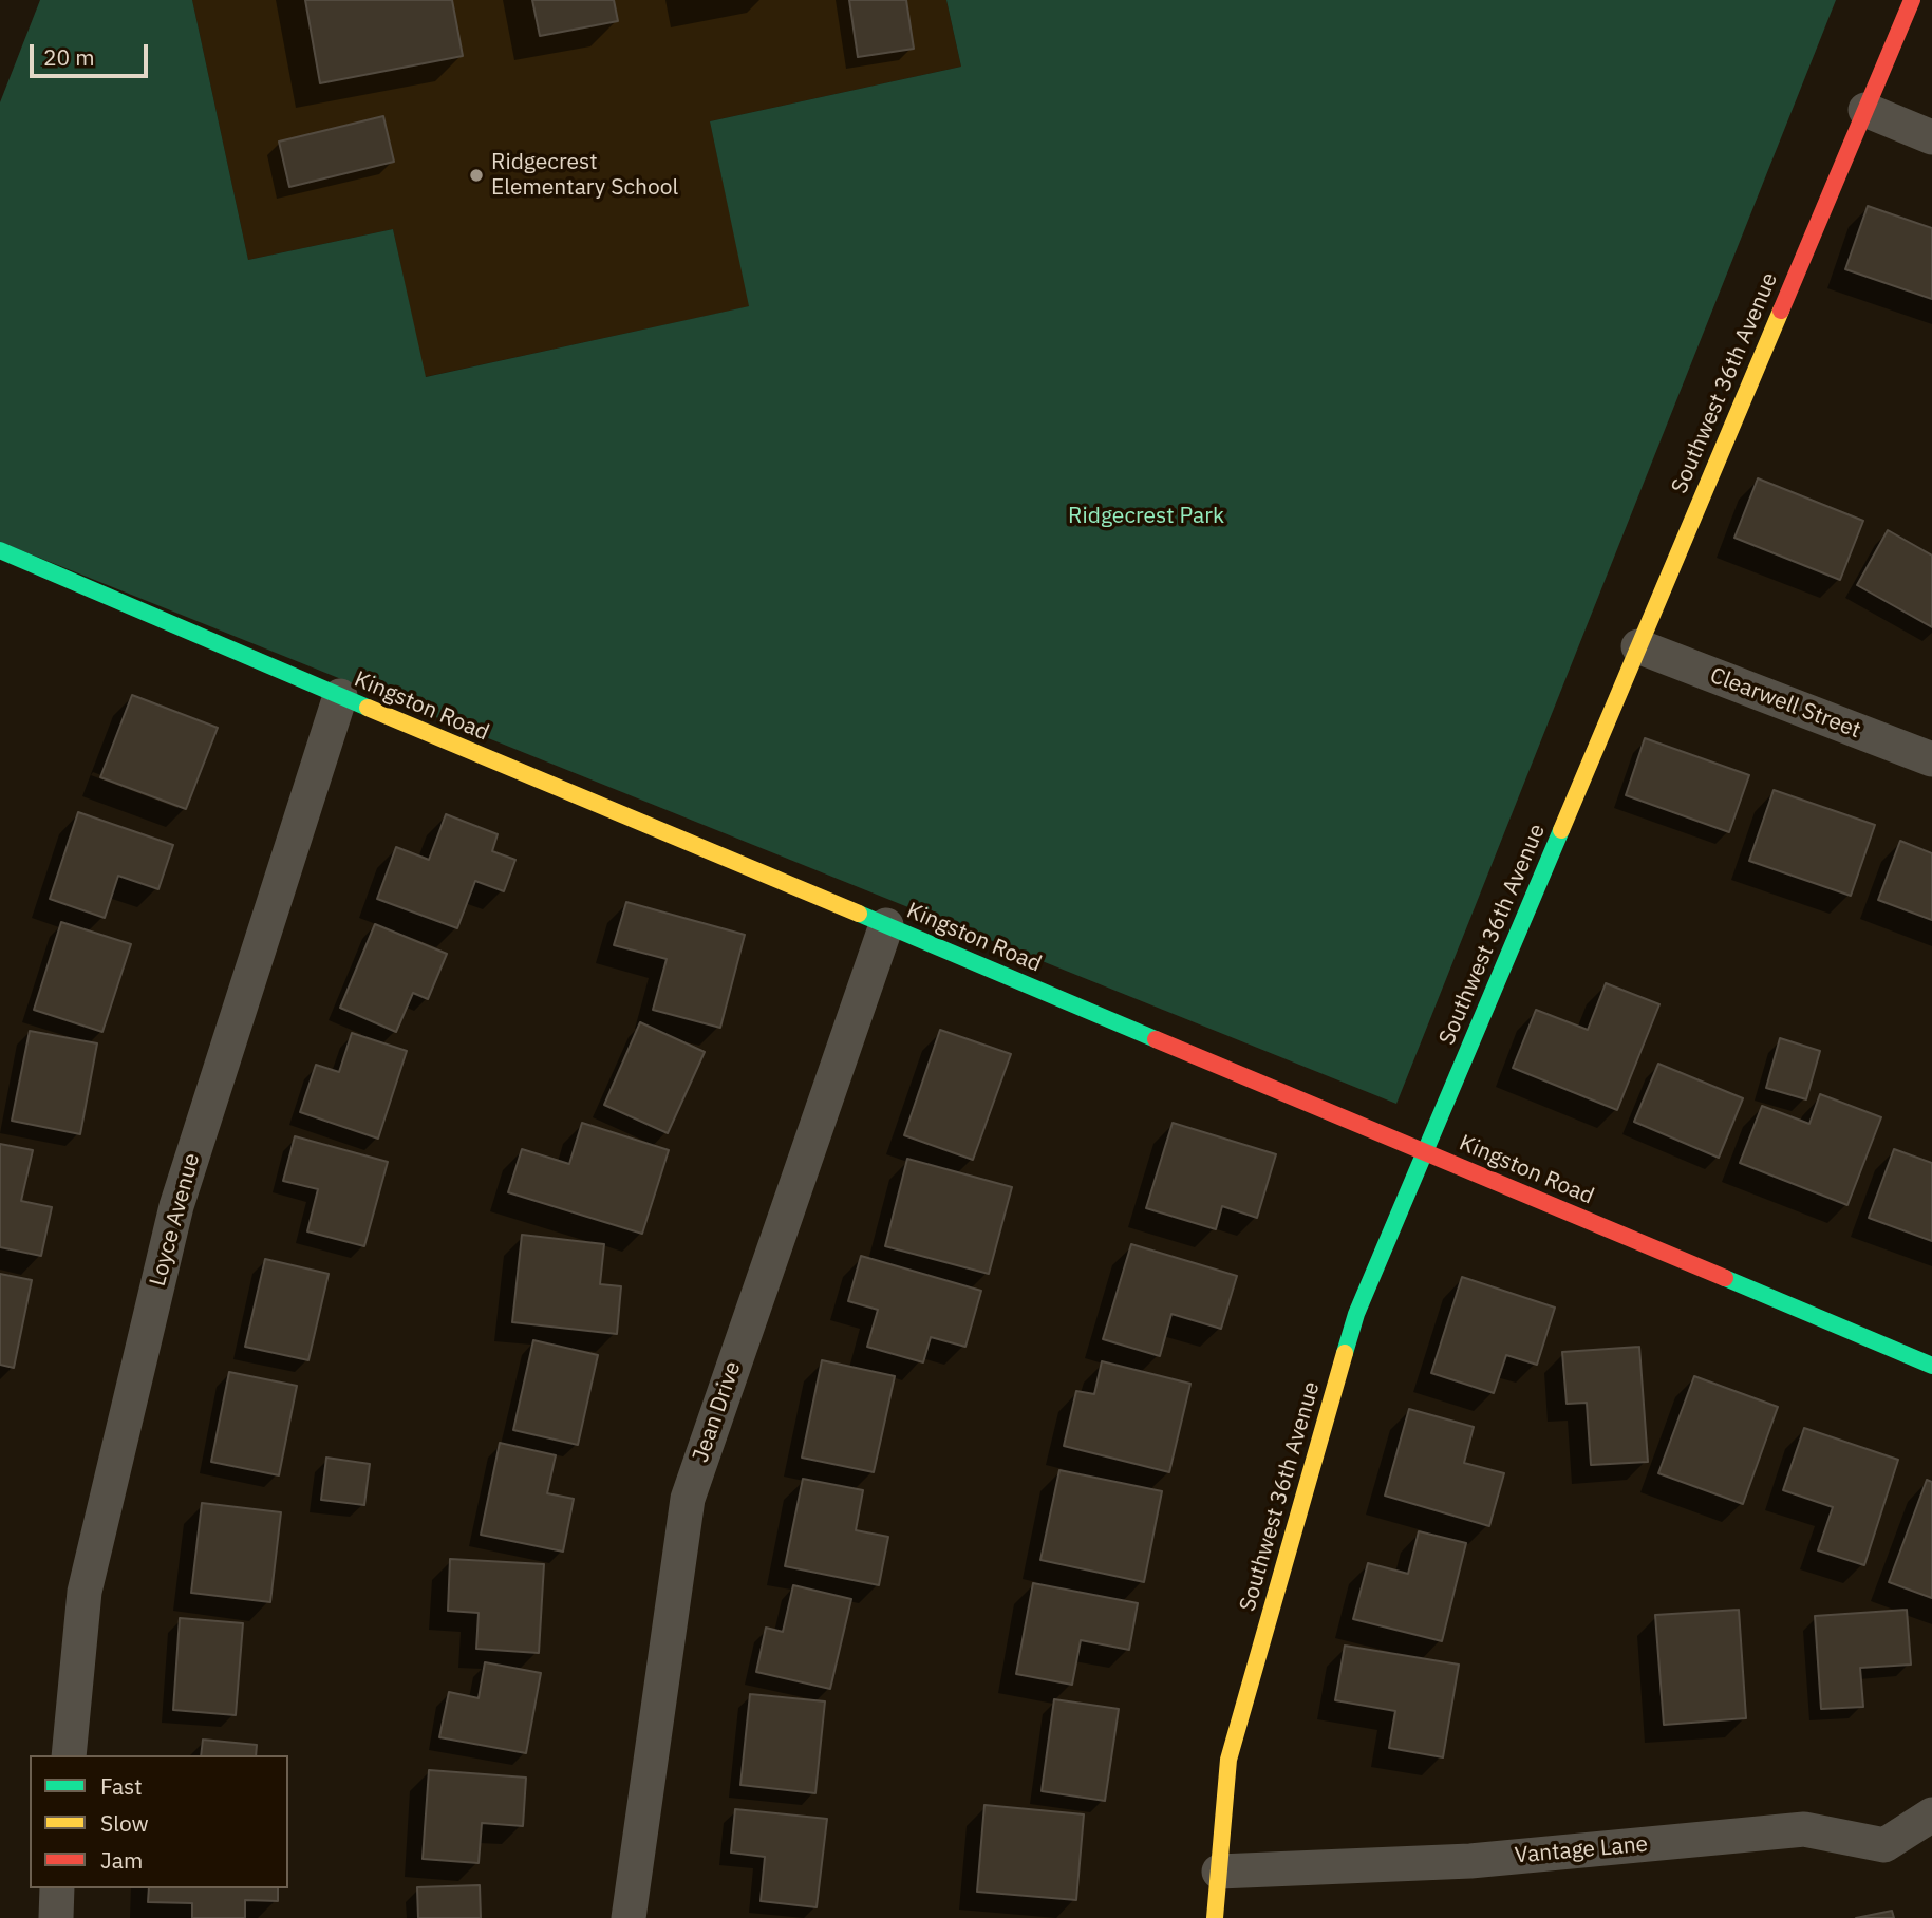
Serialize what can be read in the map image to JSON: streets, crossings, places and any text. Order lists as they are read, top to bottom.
{
  "streets": {
    "street": [
      "Southwest 36th Avenue",
      "Clearwell Street",
      "Kingston Road",
      "Loyce Avenue",
      "Jean Drive",
      "Vantage Lane"
    ]
  },
  "crossings": [
    ["Southwest 36th Avenue", "Clearwell Street"],
    ["Southwest 36th Avenue", "Kingston Road"],
    ["Southwest 36th Avenue", "Vantage Lane"],
    ["Kingston Road", "Loyce Avenue"],
    ["Kingston Road", "Jean Drive"]
  ],
  "parks": ["Ridgecrest Park"],
  "places": ["Ridgecrest Elementary School"],
  "legend": ["Fast", "Slow", "Jam"],
  "scale_bar": "20 m"
}
